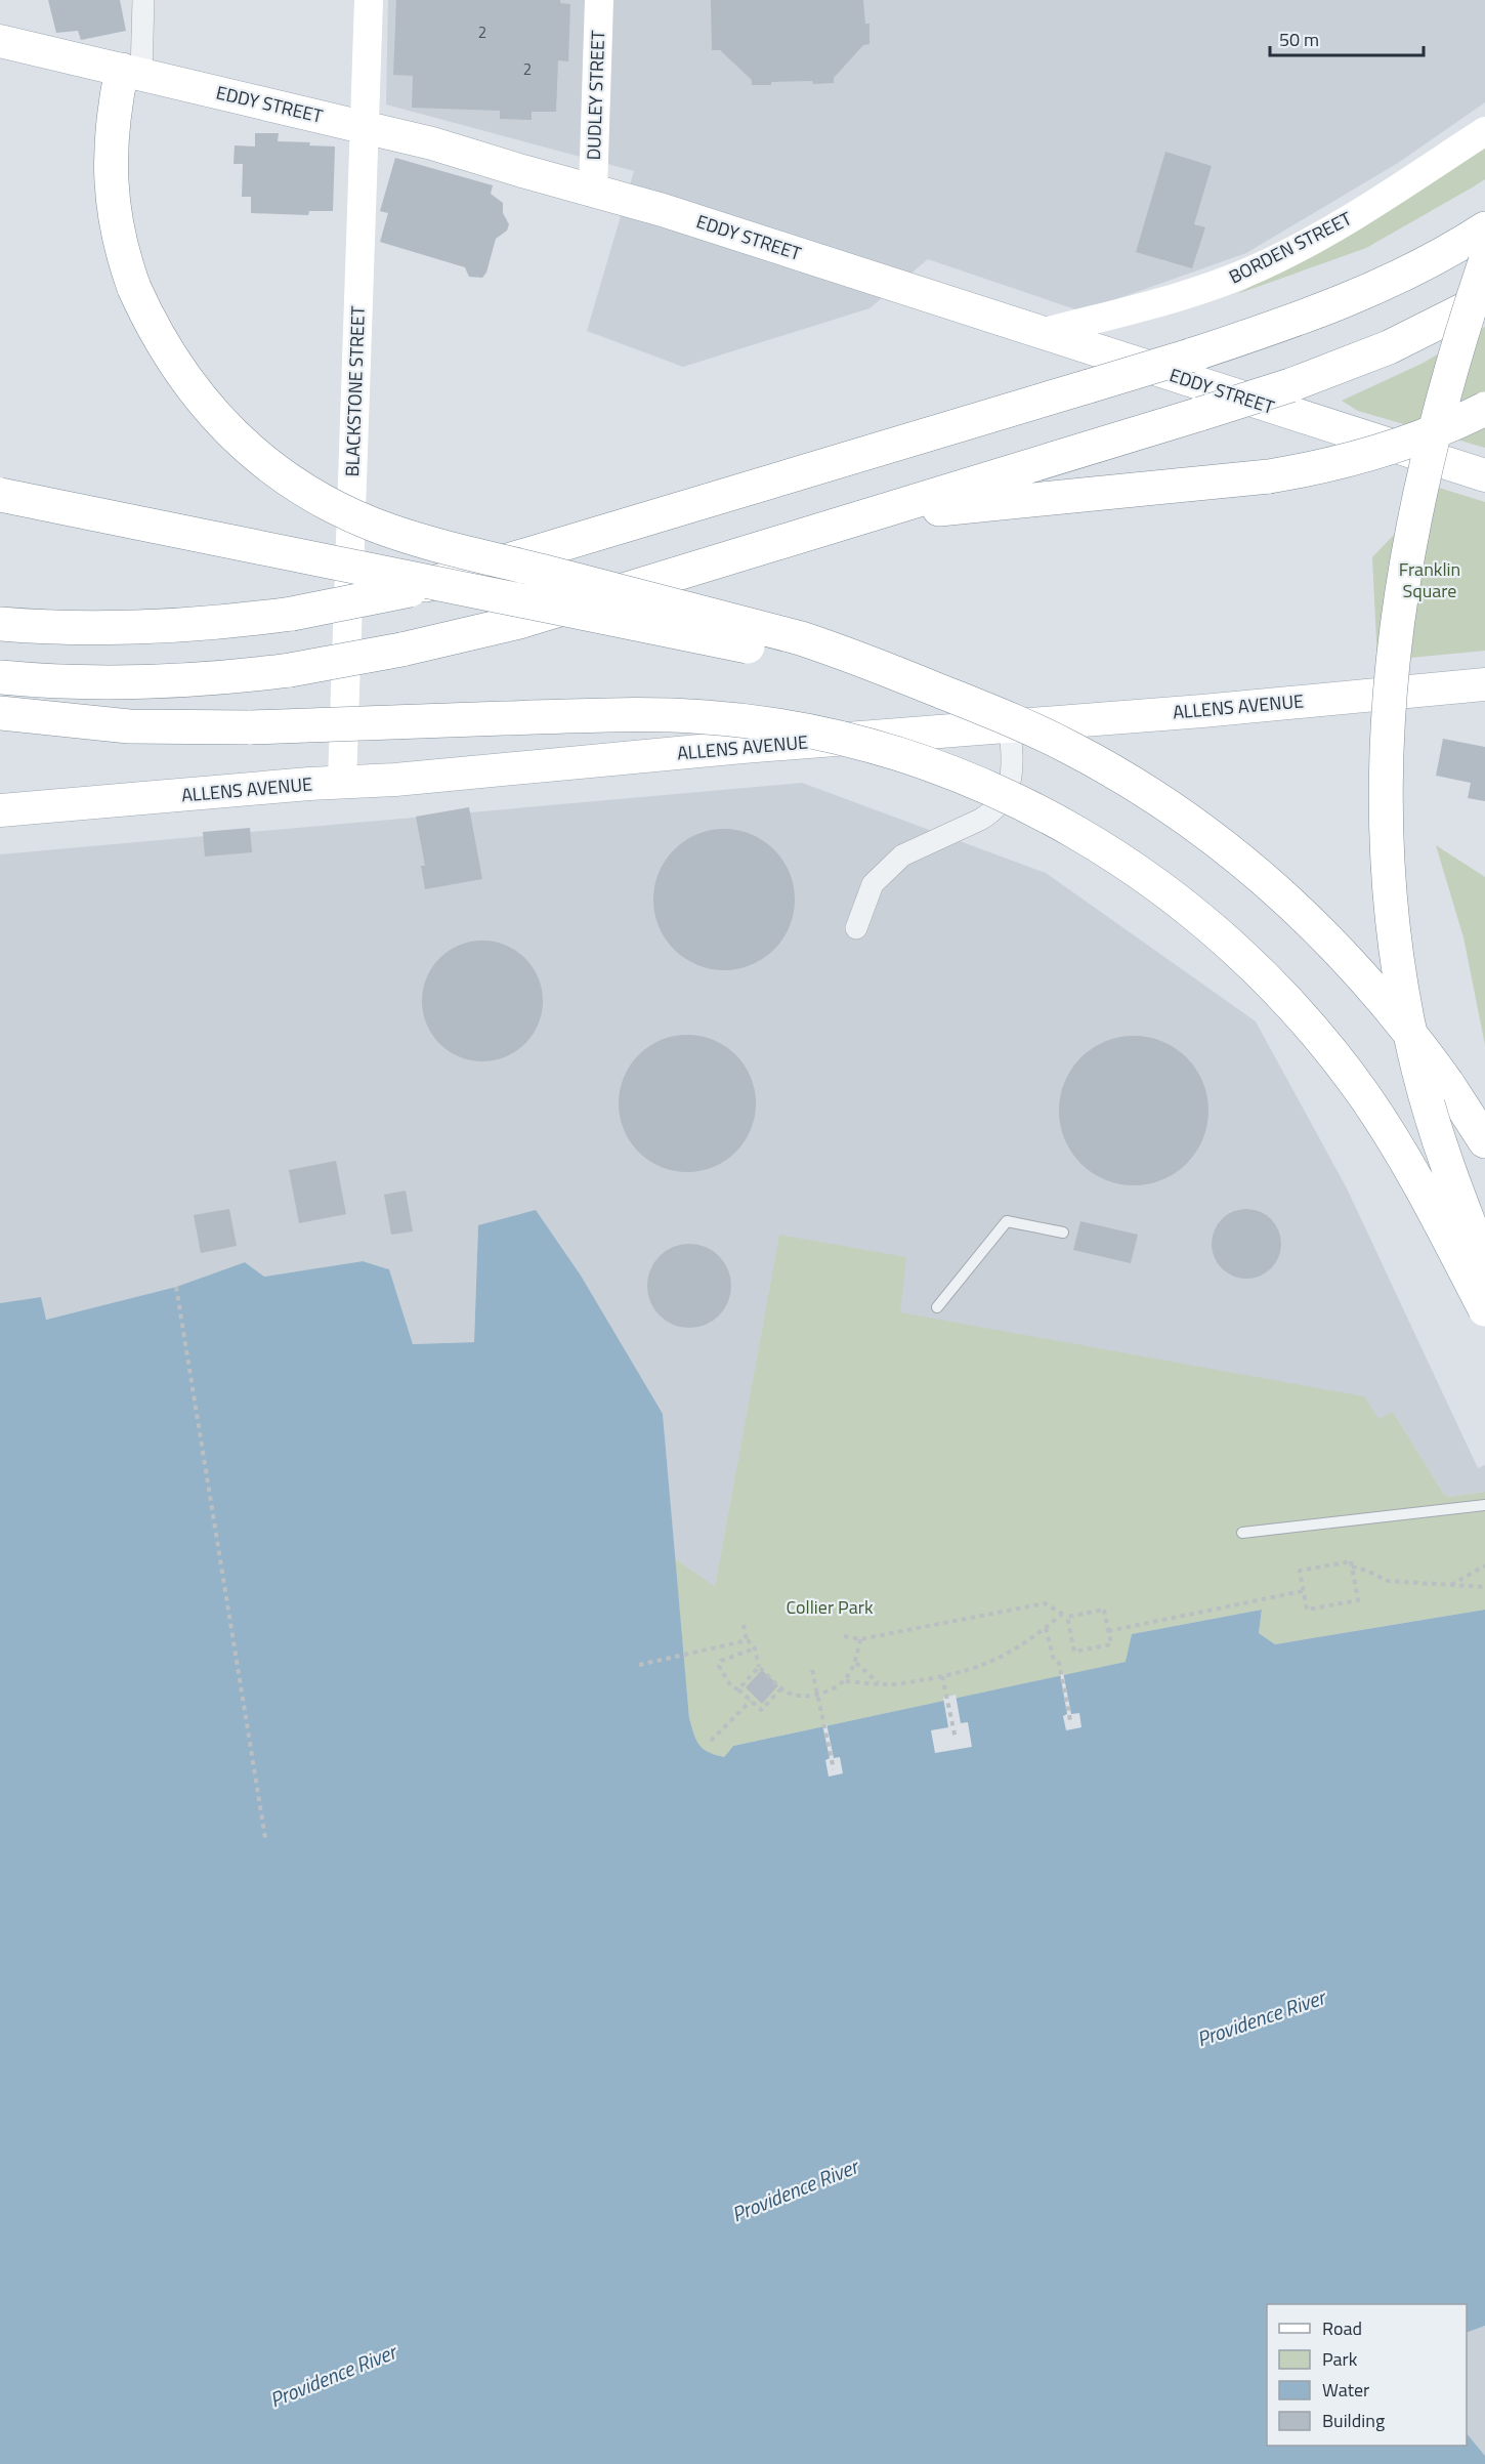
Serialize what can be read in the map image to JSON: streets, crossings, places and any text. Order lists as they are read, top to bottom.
{
  "streets": {
    "main road": ["EDDY STREET", "ALLENS AVENUE"],
    "street": ["DUDLEY STREET", "BORDEN STREET", "BLACKSTONE STREET"]
  },
  "crossings": [
    ["DUDLEY STREET", "EDDY STREET"],
    ["EDDY STREET", "BORDEN STREET"],
    ["EDDY STREET", "BLACKSTONE STREET"],
    ["BLACKSTONE STREET", "ALLENS AVENUE"]
  ],
  "water": ["Providence River"],
  "parks": ["Franklin Square", "Collier Park"],
  "house_numbers": ["2", "2"],
  "legend": [
    "Road",
    "Park",
    "Water",
    "Building"
  ],
  "scale_bar": "50 m"
}
